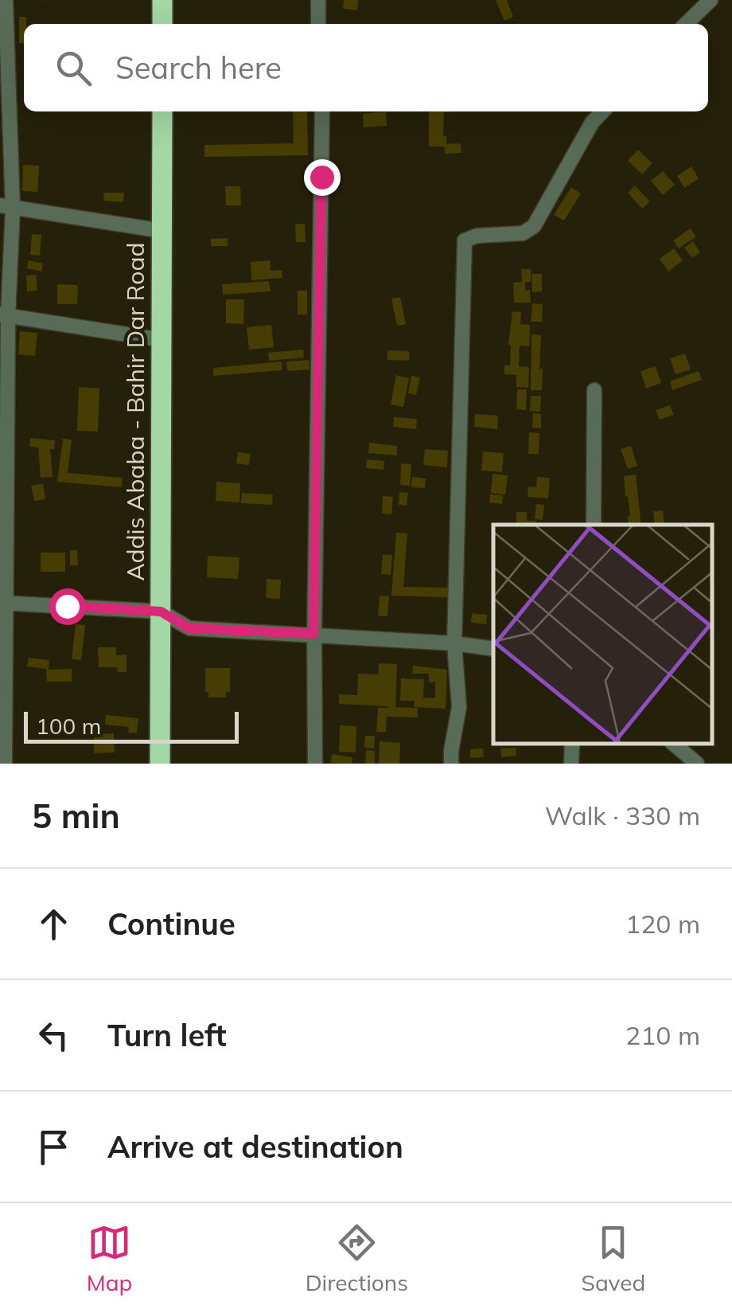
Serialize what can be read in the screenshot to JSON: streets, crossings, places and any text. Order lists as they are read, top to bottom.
{
  "streets": {
    "highway": ["Addis Ababa - Bahir Dar Road"]
  },
  "scale_bar": "100 m",
  "page": {
    "search": "Search here",
    "scale": "100 m",
    "heading": ["5 min", "Walk · 330 m"],
    "list": [
      ["Continue", "120 m"],
      ["Turn left", "210 m"],
      "Arrive at destination"
    ],
    "nav": ["Map", "Directions", "Saved"]
  }
}
